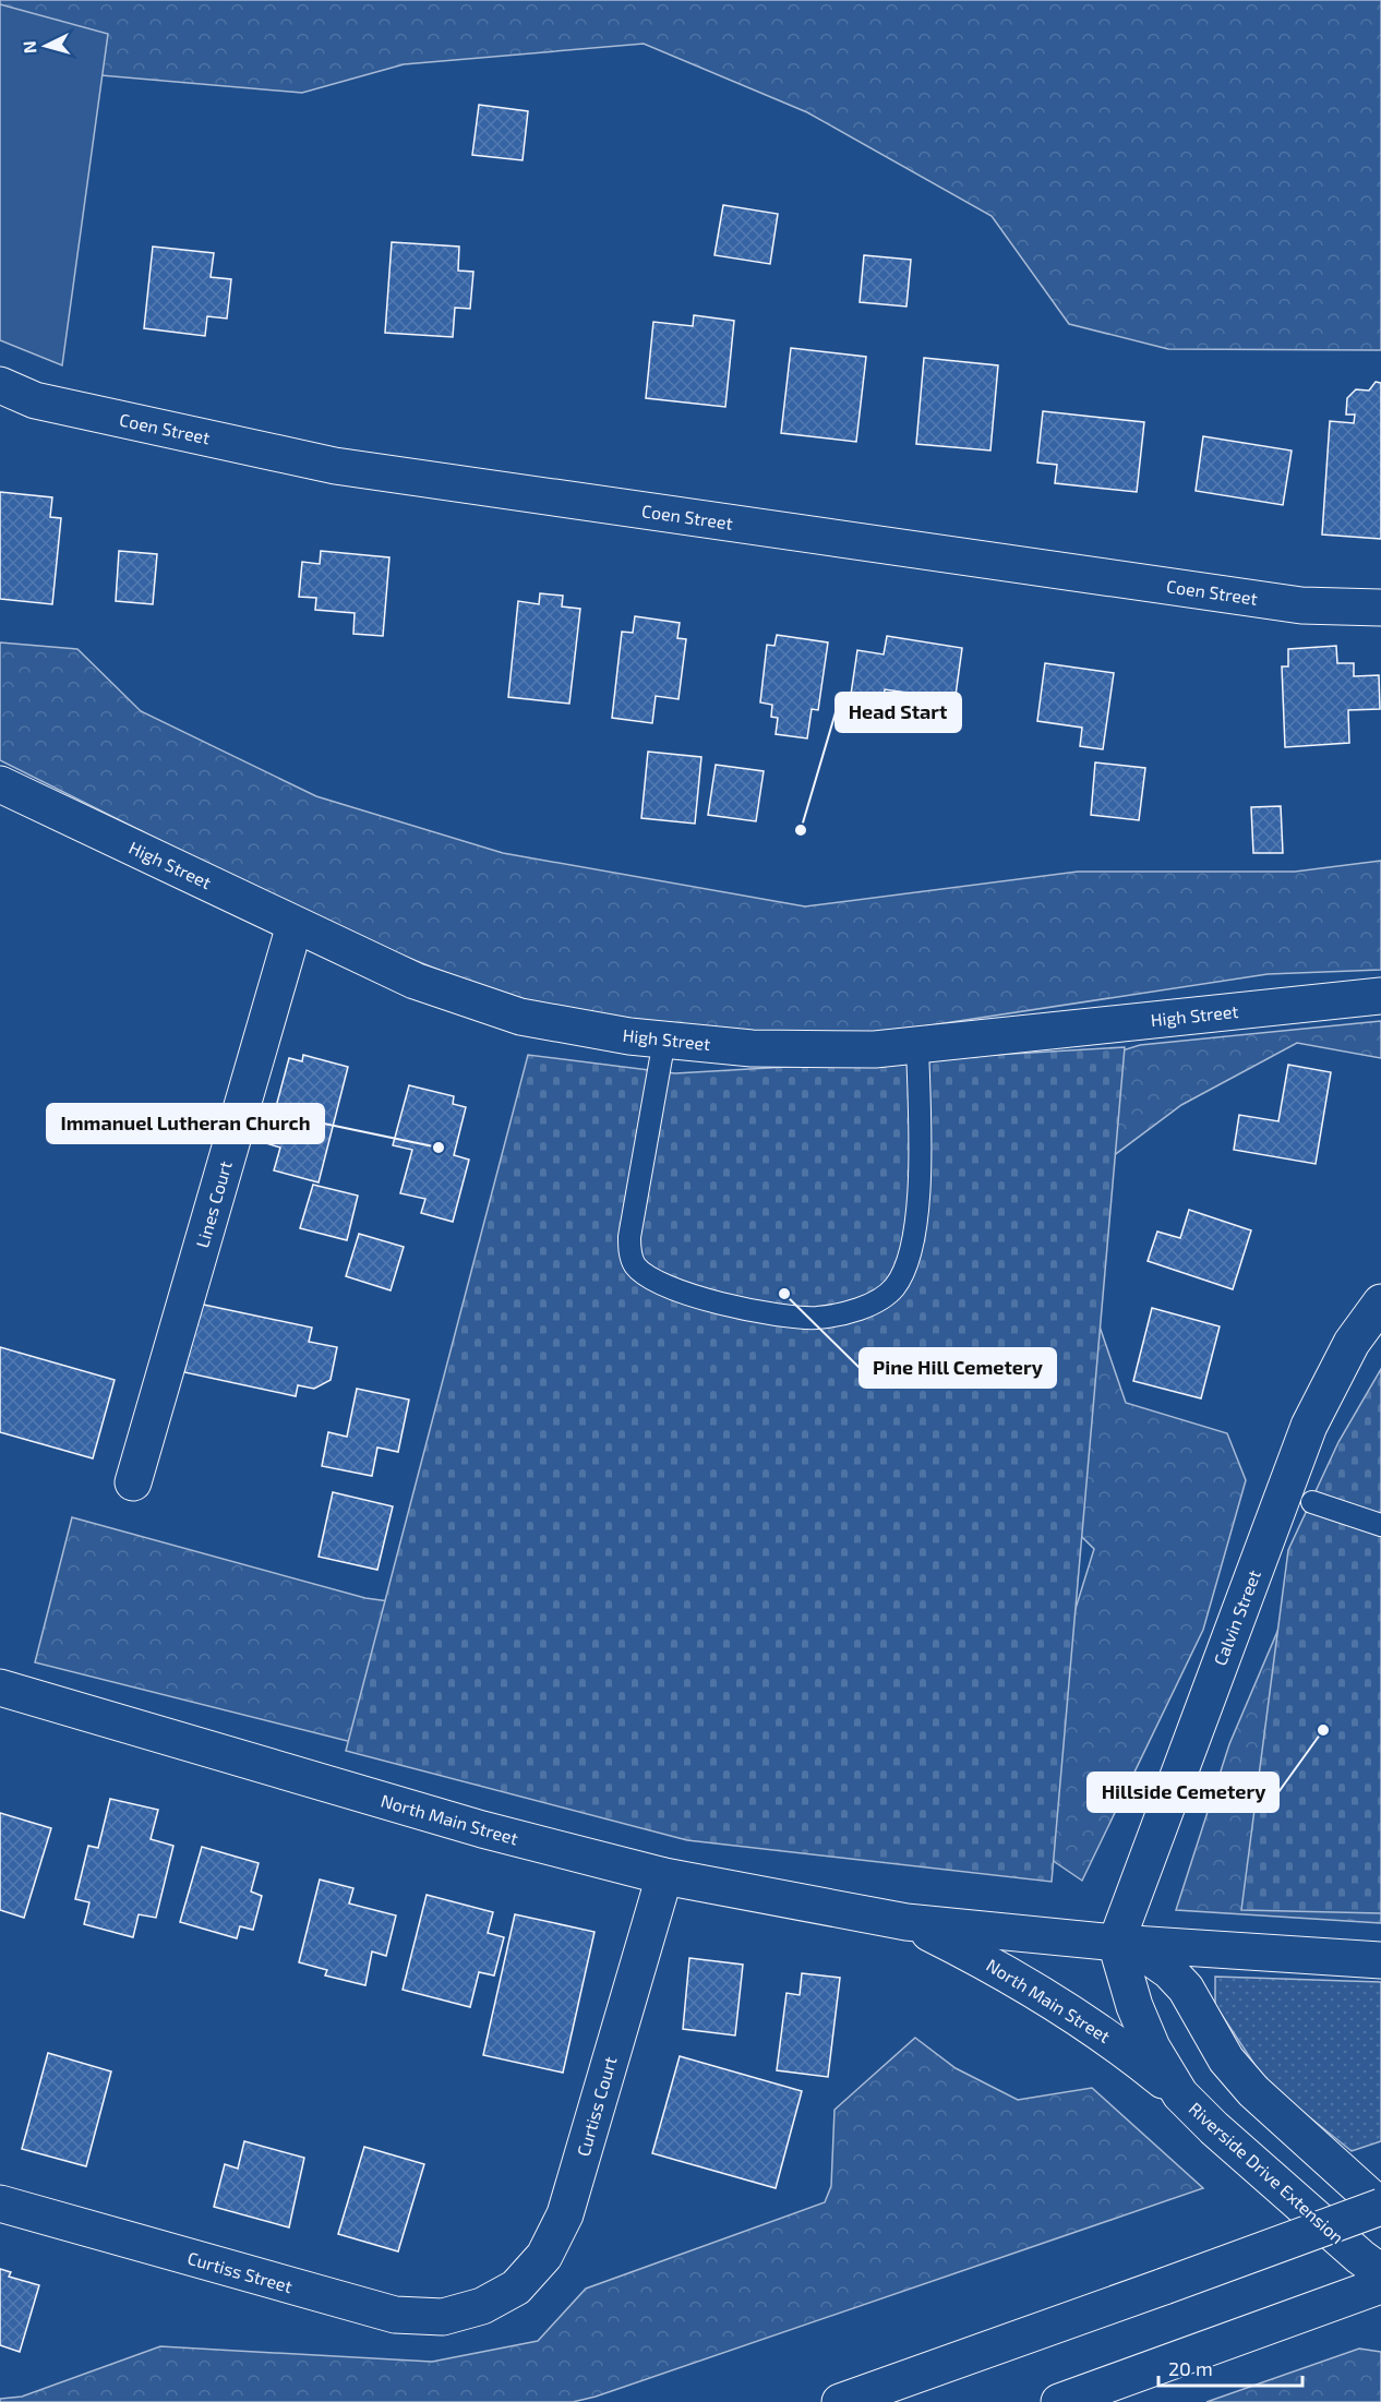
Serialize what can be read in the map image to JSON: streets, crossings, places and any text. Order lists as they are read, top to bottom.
{
  "streets": {
    "main road": [
      "Coen Street",
      "High Street",
      "Lines Court",
      "Calvin Street",
      "North Main Street",
      "Curtiss Court",
      "Riverside Drive Extension",
      "Curtiss Street"
    ]
  },
  "crossings": [
    ["High Street", "Lines Court"],
    ["Calvin Street", "North Main Street"],
    ["Calvin Street", "Riverside Drive Extension"],
    ["North Main Street", "Curtiss Court"],
    ["North Main Street", "Riverside Drive Extension"],
    ["Curtiss Court", "Curtiss Street"]
  ],
  "places": [
    "Head Start",
    "Immanuel Lutheran Church",
    "Pine Hill Cemetery",
    "Hillside Cemetery"
  ],
  "scale_bar": "20 m",
  "north": "left"
}
